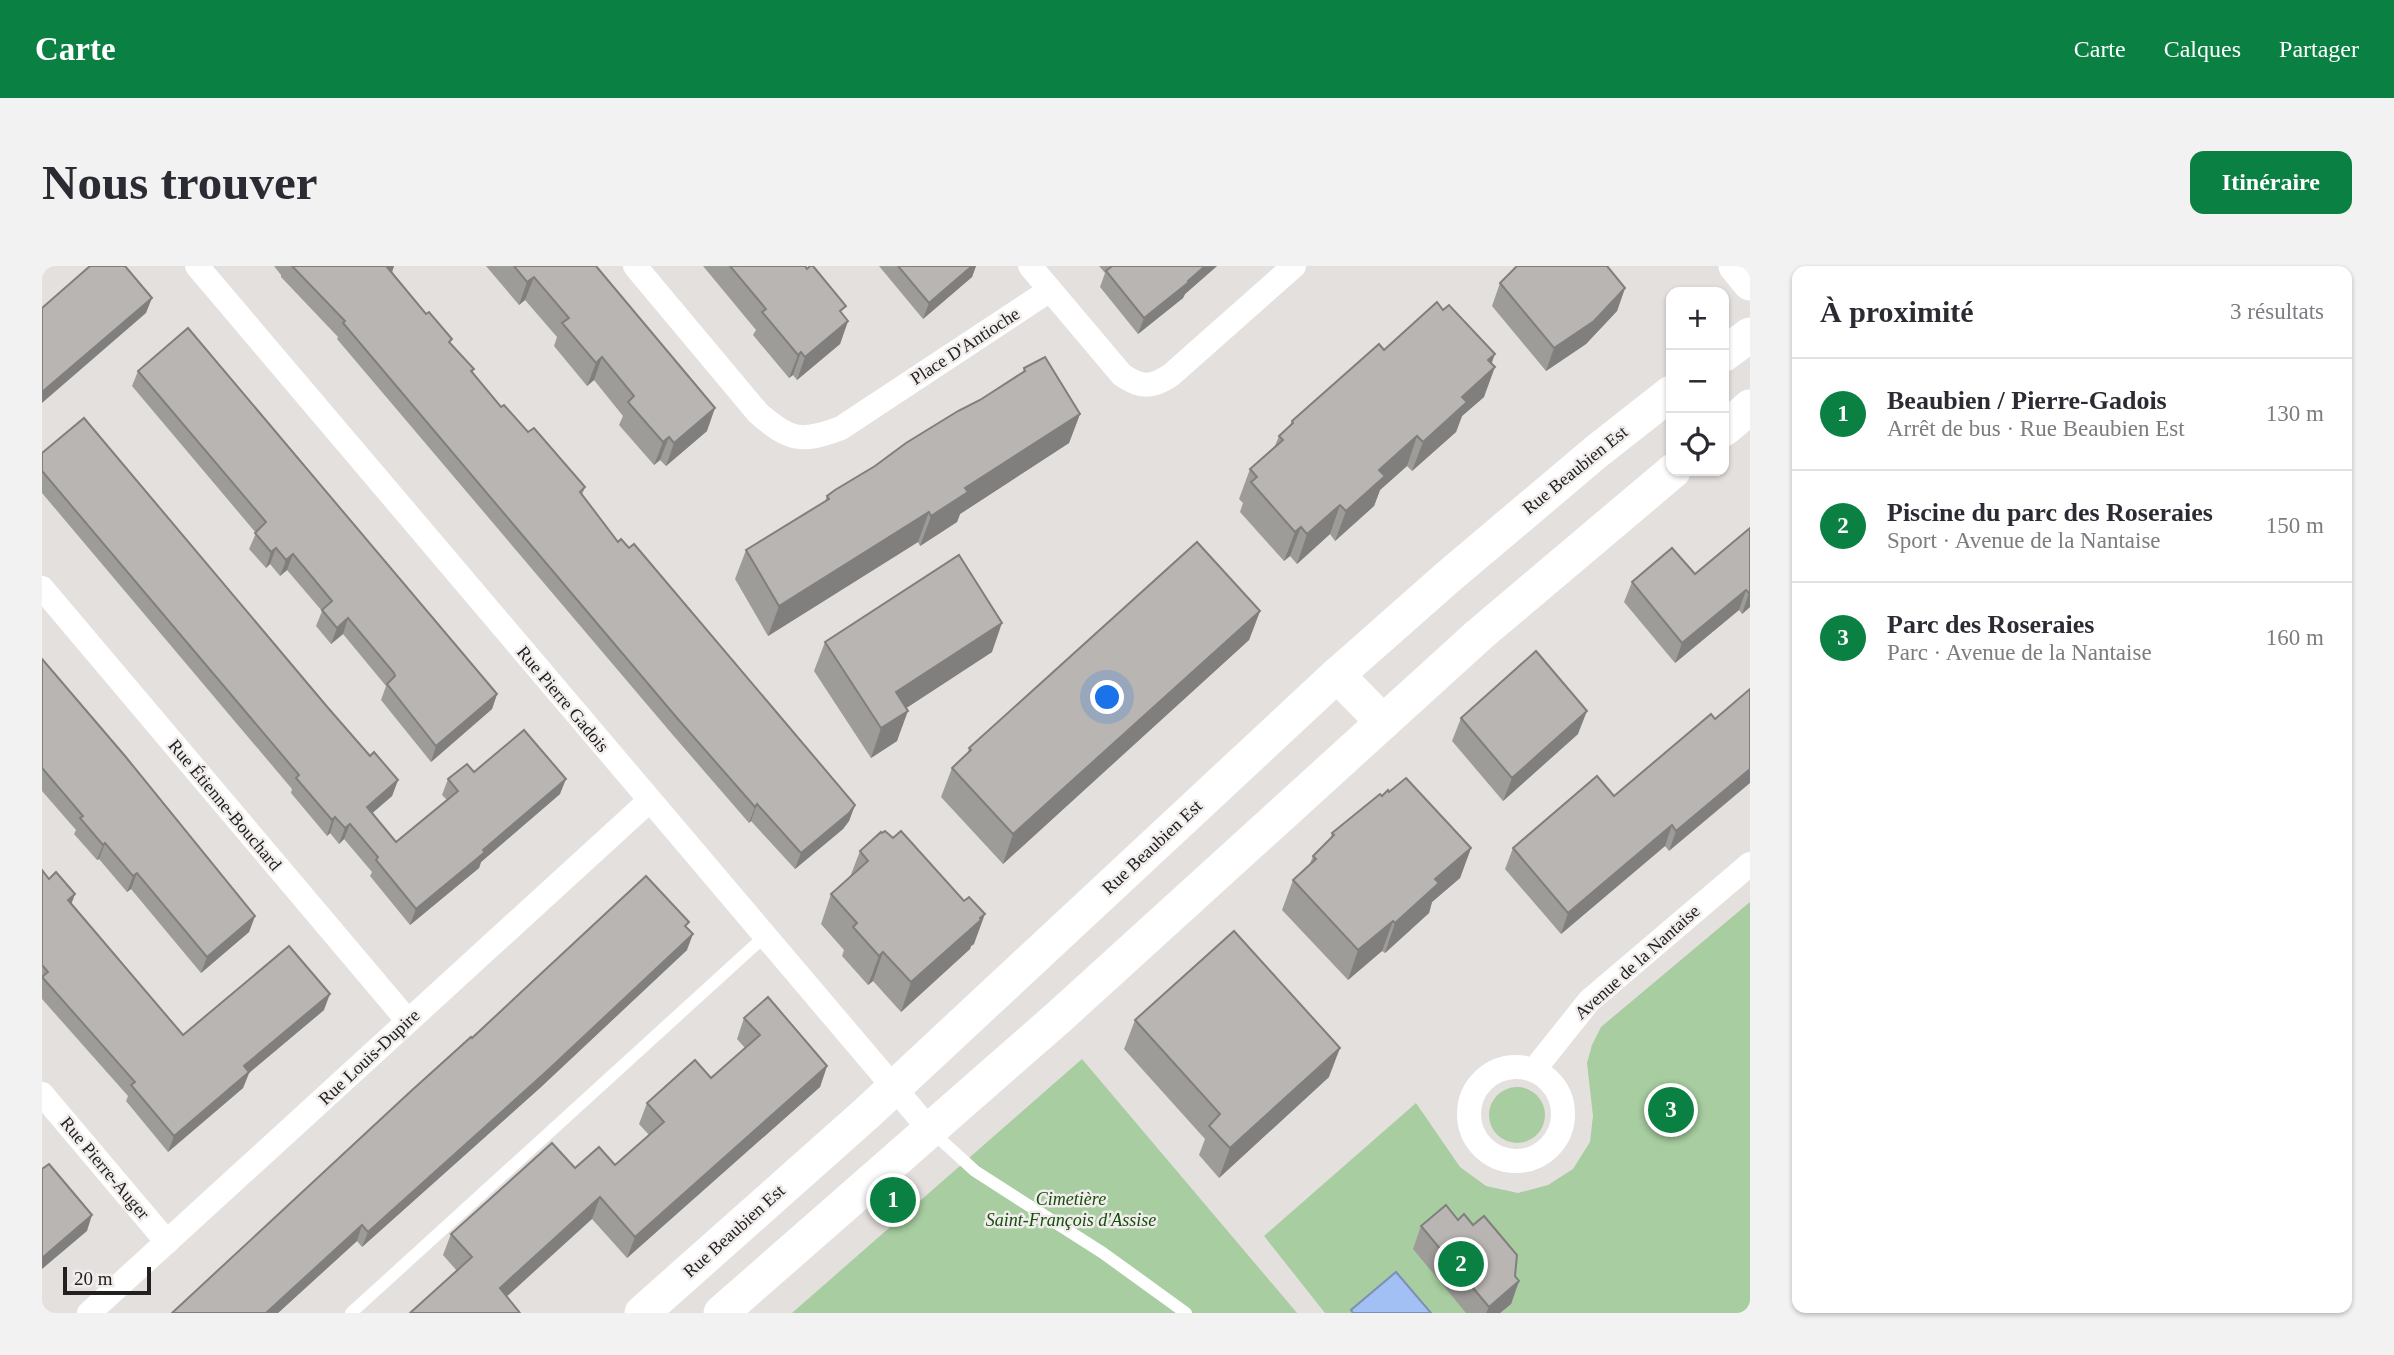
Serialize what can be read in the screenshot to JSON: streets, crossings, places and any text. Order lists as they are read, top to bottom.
{
  "streets": {
    "street": [
      "Place D'Antioche",
      "Rue Beaubien Est",
      "Rue Pierre Gadois",
      "Rue Étienne-Bouchard",
      "Avenue de la Nantaise",
      "Rue Louis-Dupire",
      "Rue Pierre-Auger"
    ]
  },
  "crossings": [
    ["Rue Beaubien Est", "Rue Pierre Gadois"],
    ["Rue Pierre Gadois", "Rue Louis-Dupire"],
    ["Rue Étienne-Bouchard", "Rue Louis-Dupire"],
    ["Rue Louis-Dupire", "Rue Pierre-Auger"]
  ],
  "parks": ["Cimetière Saint-François d'Assise"],
  "scale_bar": "20 m",
  "page": {
    "header": "Carte",
    "nav": ["Carte", "Calques", "Partager"],
    "buttons": "Itinéraire",
    "title": "Nous trouver",
    "heading": ["À proximité", "3 résultats"],
    "map_buttons": ["+", "−"],
    "list": [
      {
        "mark": "1",
        "name": "Beaubien / Pierre-Gadois",
        "note": "Arrêt de bus · Rue Beaubien Est",
        "value": "130 m"
      },
      {
        "mark": "2",
        "name": "Piscine du parc des Roseraies",
        "note": "Sport · Avenue de la Nantaise",
        "value": "150 m"
      },
      {
        "mark": "3",
        "name": "Parc des Roseraies",
        "note": "Parc · Avenue de la Nantaise",
        "value": "160 m"
      }
    ],
    "pins": ["3", "1", "2"],
    "scale": "20 m"
  }
}
